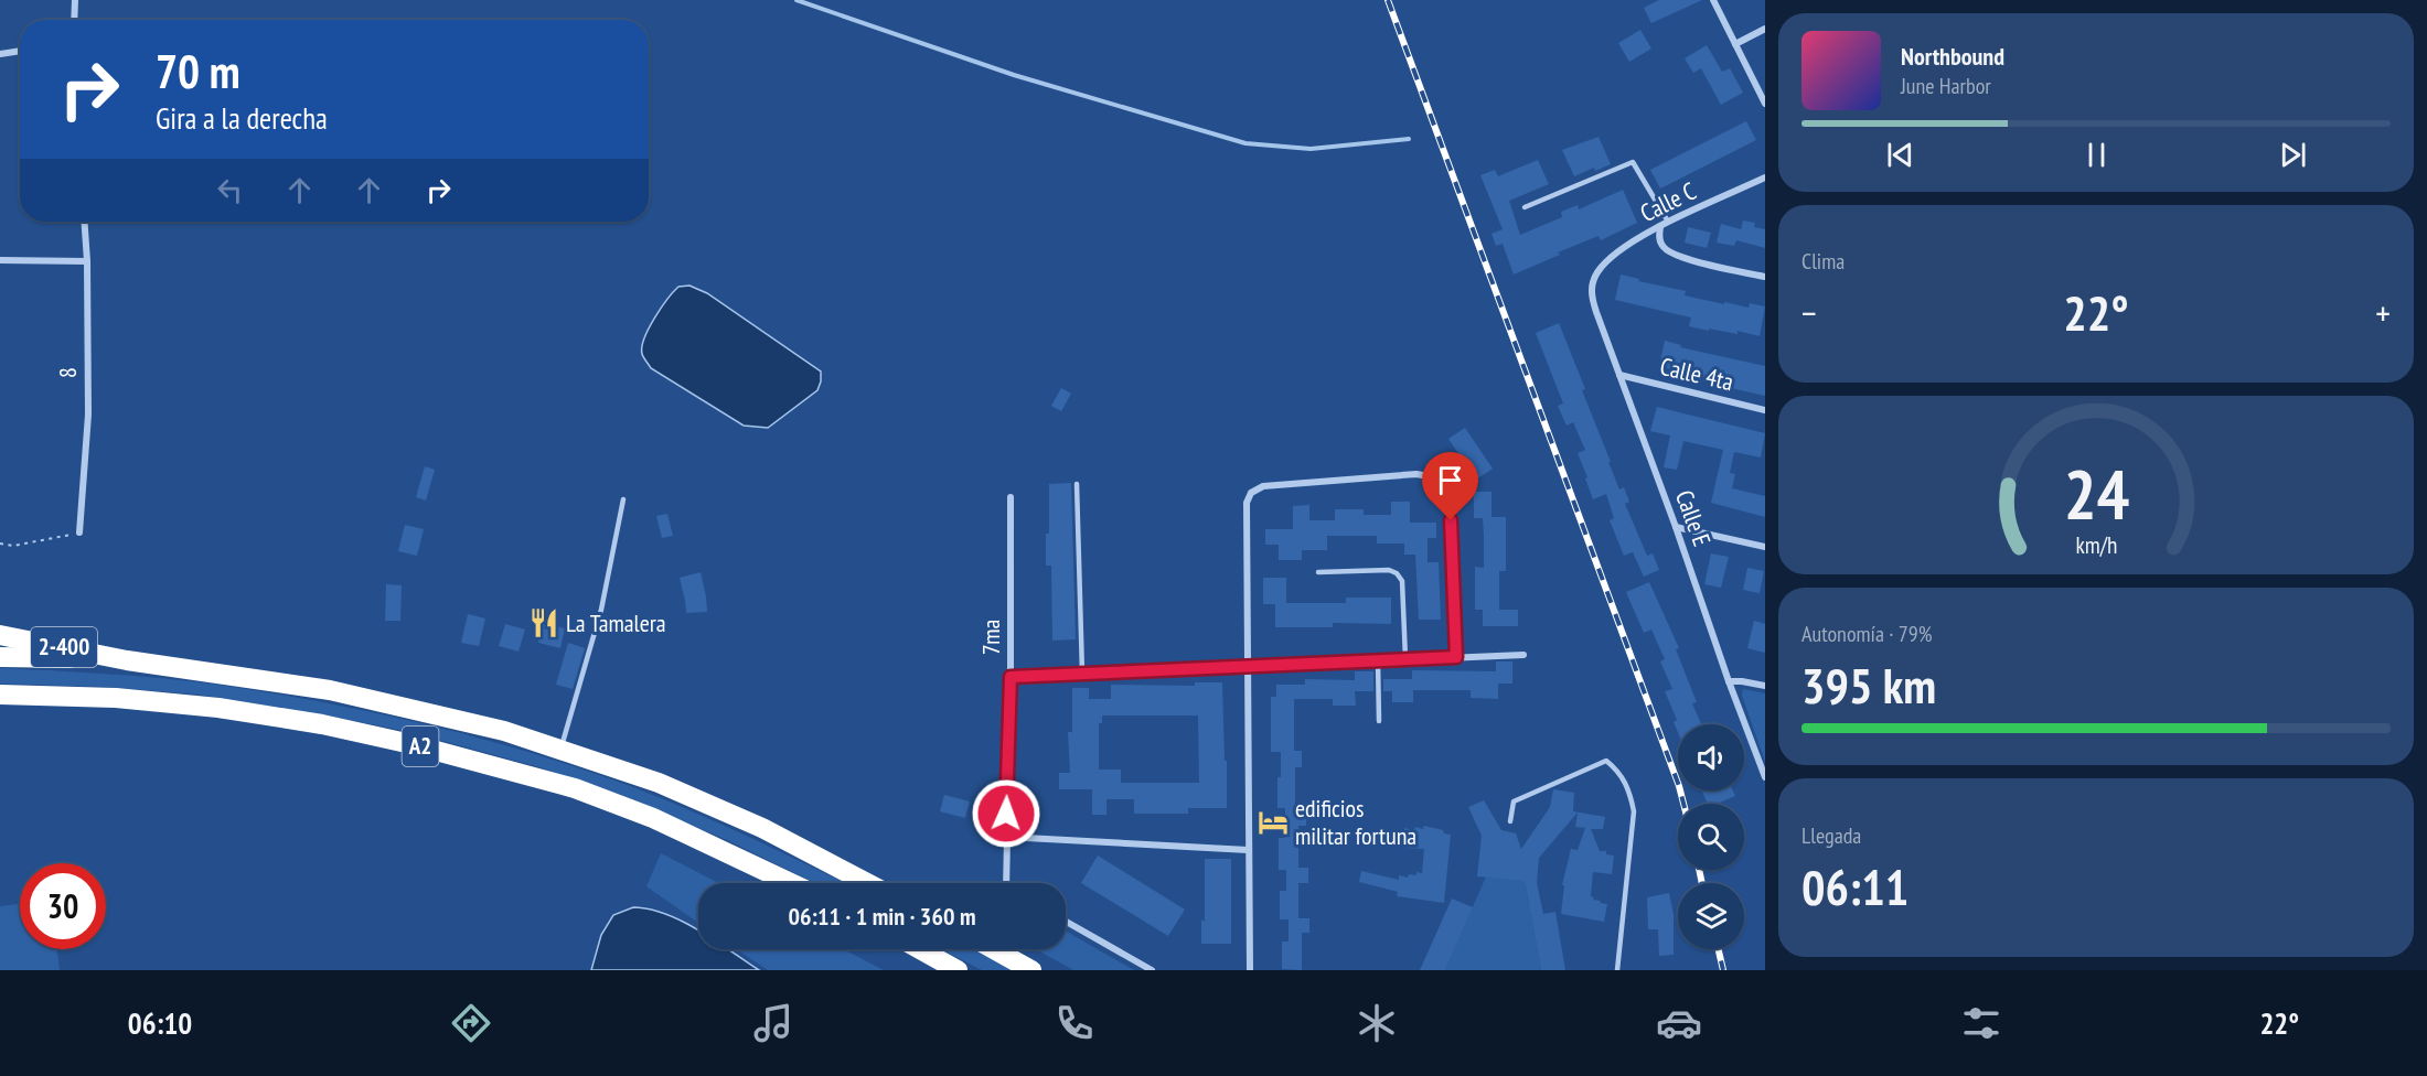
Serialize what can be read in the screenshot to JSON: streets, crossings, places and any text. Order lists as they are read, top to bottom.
{
  "streets": {
    "highway": ["2-400", "A2"],
    "street": [
      "Calle C",
      "8",
      "Calle 4ta",
      "Calle E",
      "7ma"
    ]
  },
  "crossings": [
    ["Calle C", "Calle E"],
    ["Calle 4ta", "Calle E"],
    ["2-400", "A2"]
  ],
  "places": {
    "restaurant": ["La Tamalera"],
    "hotel": ["edificios militar fortuna"]
  },
  "page": {
    "turn": ["70 m", "Gira a la derecha"],
    "song": ["Northbound", "June Harbor"],
    "tile": [
      "Clima",
      ["Autonomía · 79%", "395 km"],
      ["Llegada", "06:11"]
    ],
    "heat": ["−", "22°", "+"],
    "limit": "30",
    "trip": "06:11 · 1 min · 360 m",
    "tabs": ["06:10", "22°"],
    "gauge": ["24", "km/h"]
  }
}
